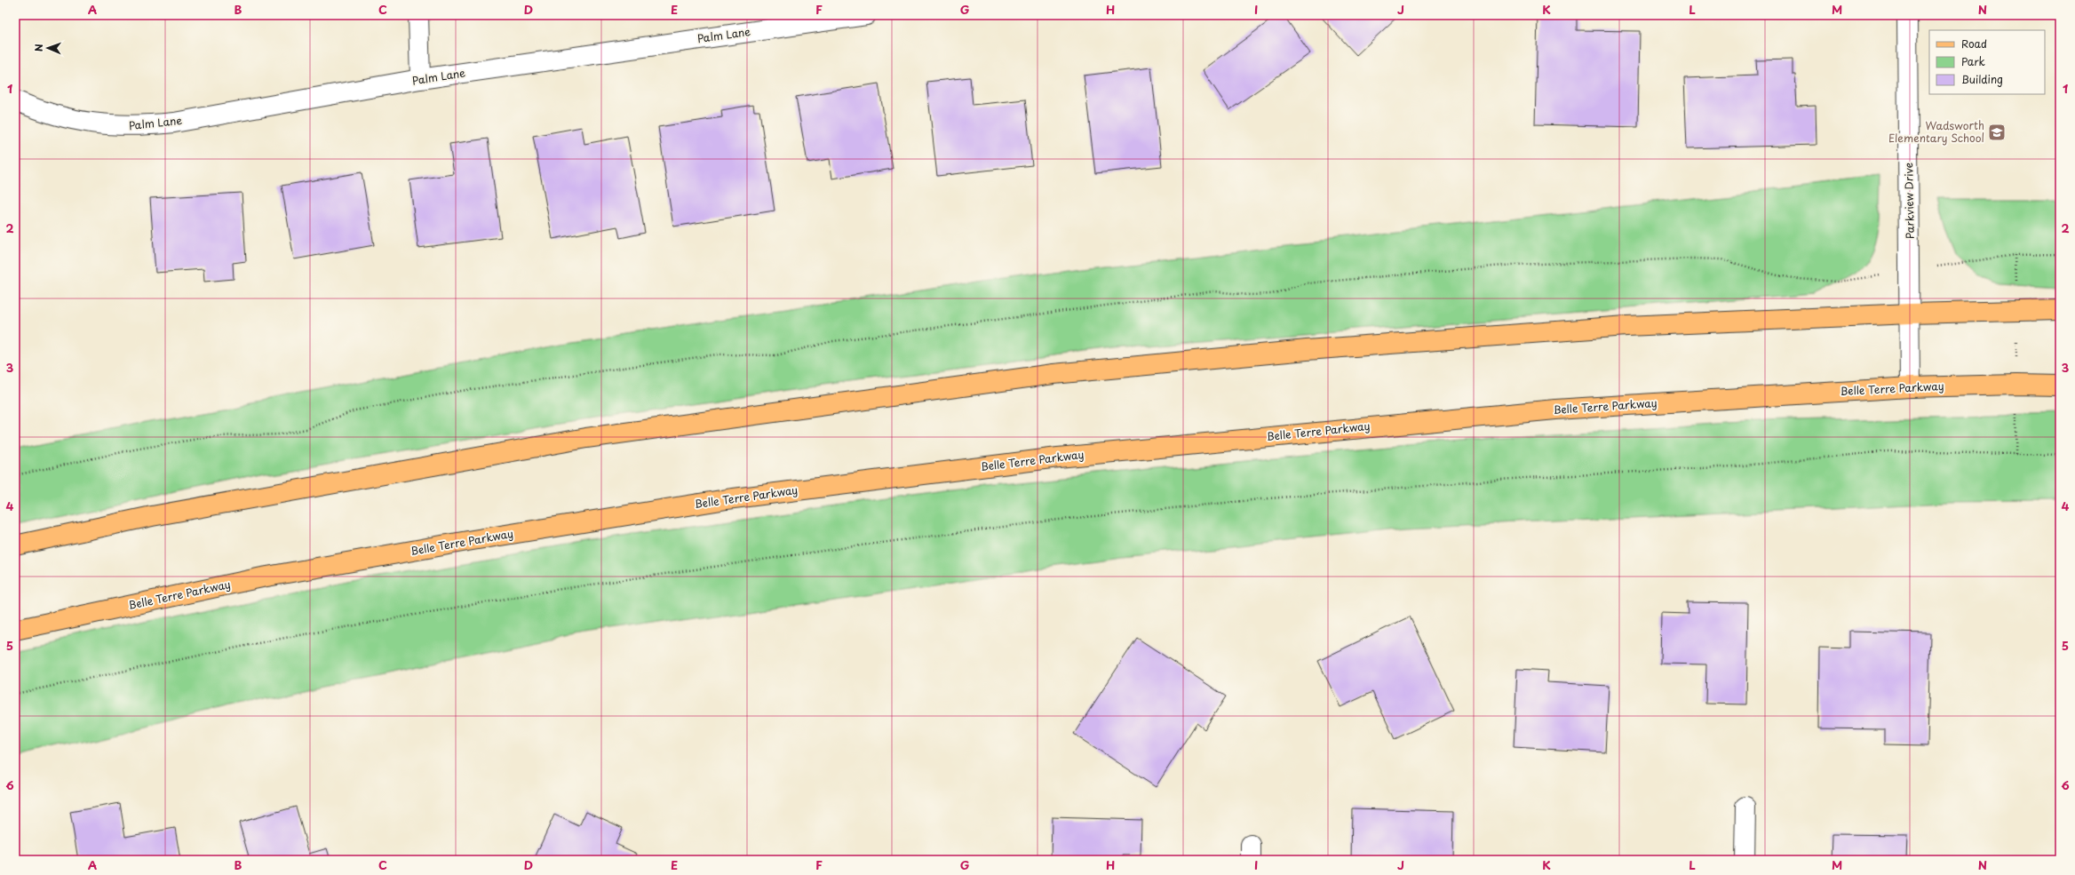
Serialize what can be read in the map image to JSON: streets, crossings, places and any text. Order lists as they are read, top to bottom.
{
  "streets": {
    "main road": ["Belle Terre Parkway"],
    "street": ["Palm Lane", "Parkview Drive"]
  },
  "crossings": [
    ["Parkview Drive", "Belle Terre Parkway"]
  ],
  "places": {
    "school or university": ["Wadsworth Elementary School"]
  },
  "legend": ["Road", "Park", "Building"],
  "north": "left",
  "grid": {
    "columns": [
      "A",
      "B",
      "C",
      "D",
      "E",
      "F",
      "G",
      "H",
      "I",
      "J",
      "K",
      "L",
      "M",
      "N"
    ],
    "rows": [
      "1",
      "2",
      "3",
      "4",
      "5",
      "6"
    ]
  }
}
